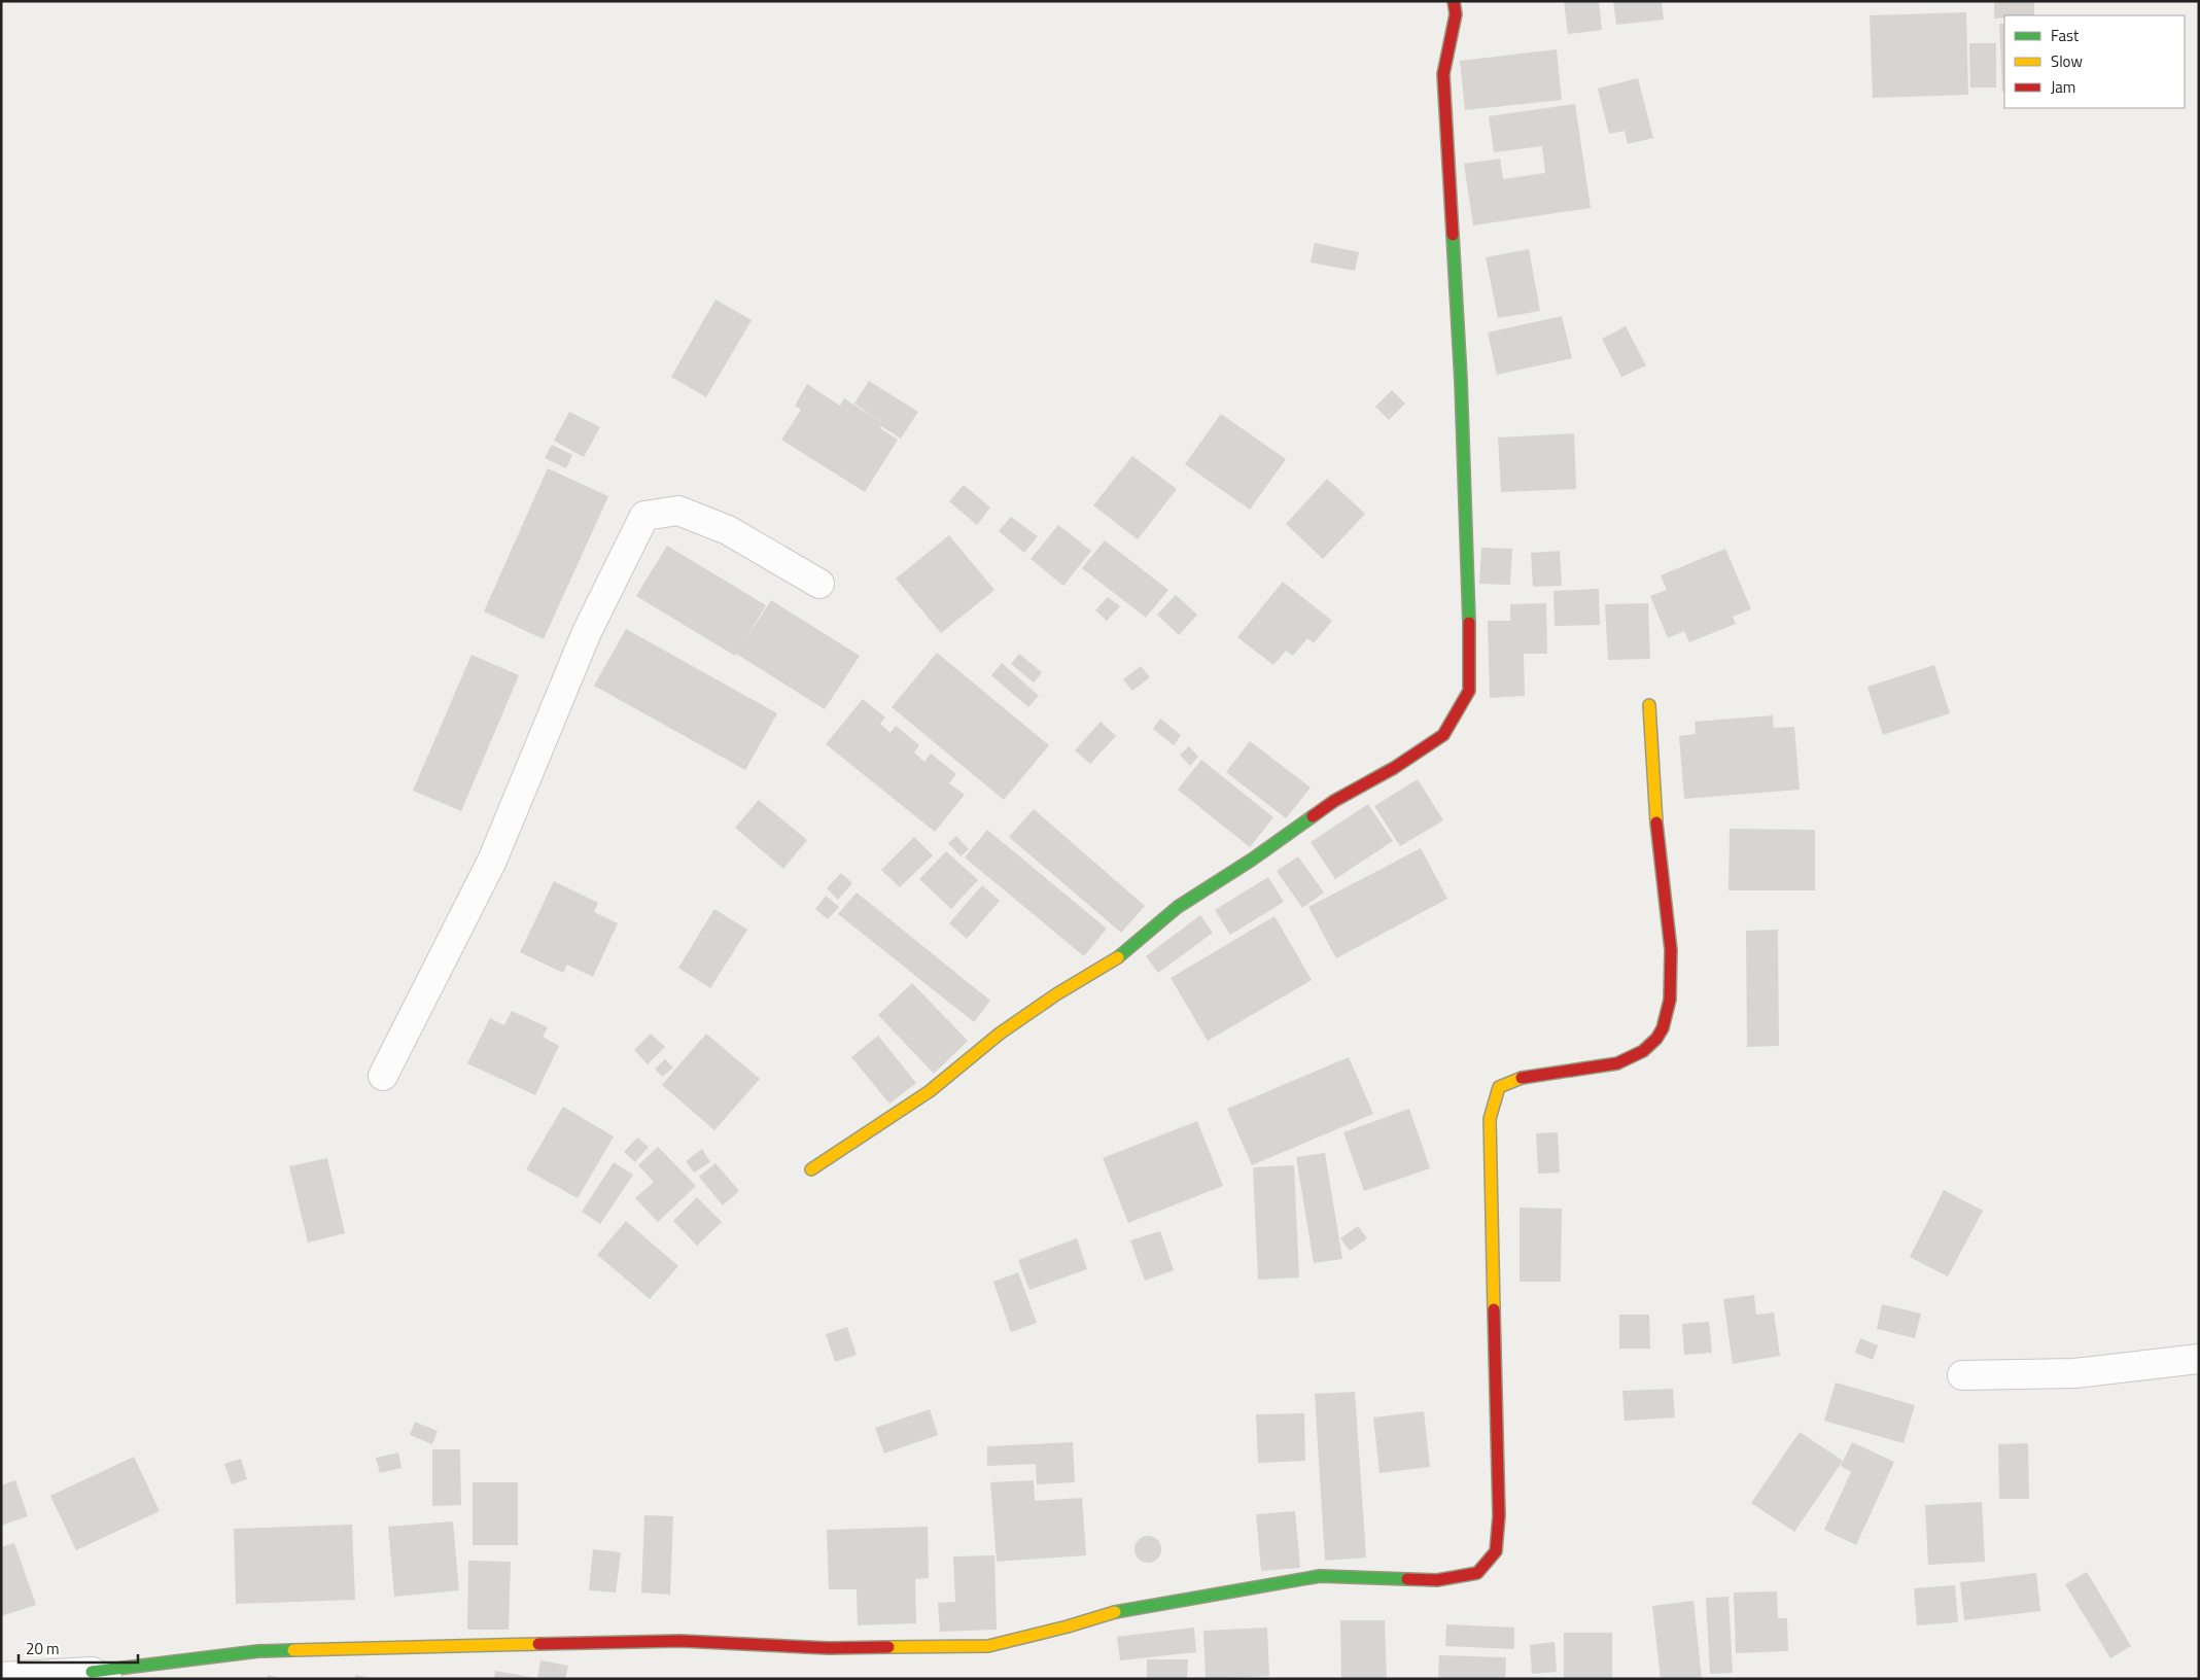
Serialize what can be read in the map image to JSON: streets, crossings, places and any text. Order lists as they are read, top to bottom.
{
  "legend": ["Fast", "Slow", "Jam"],
  "scale_bar": "20 m"
}
